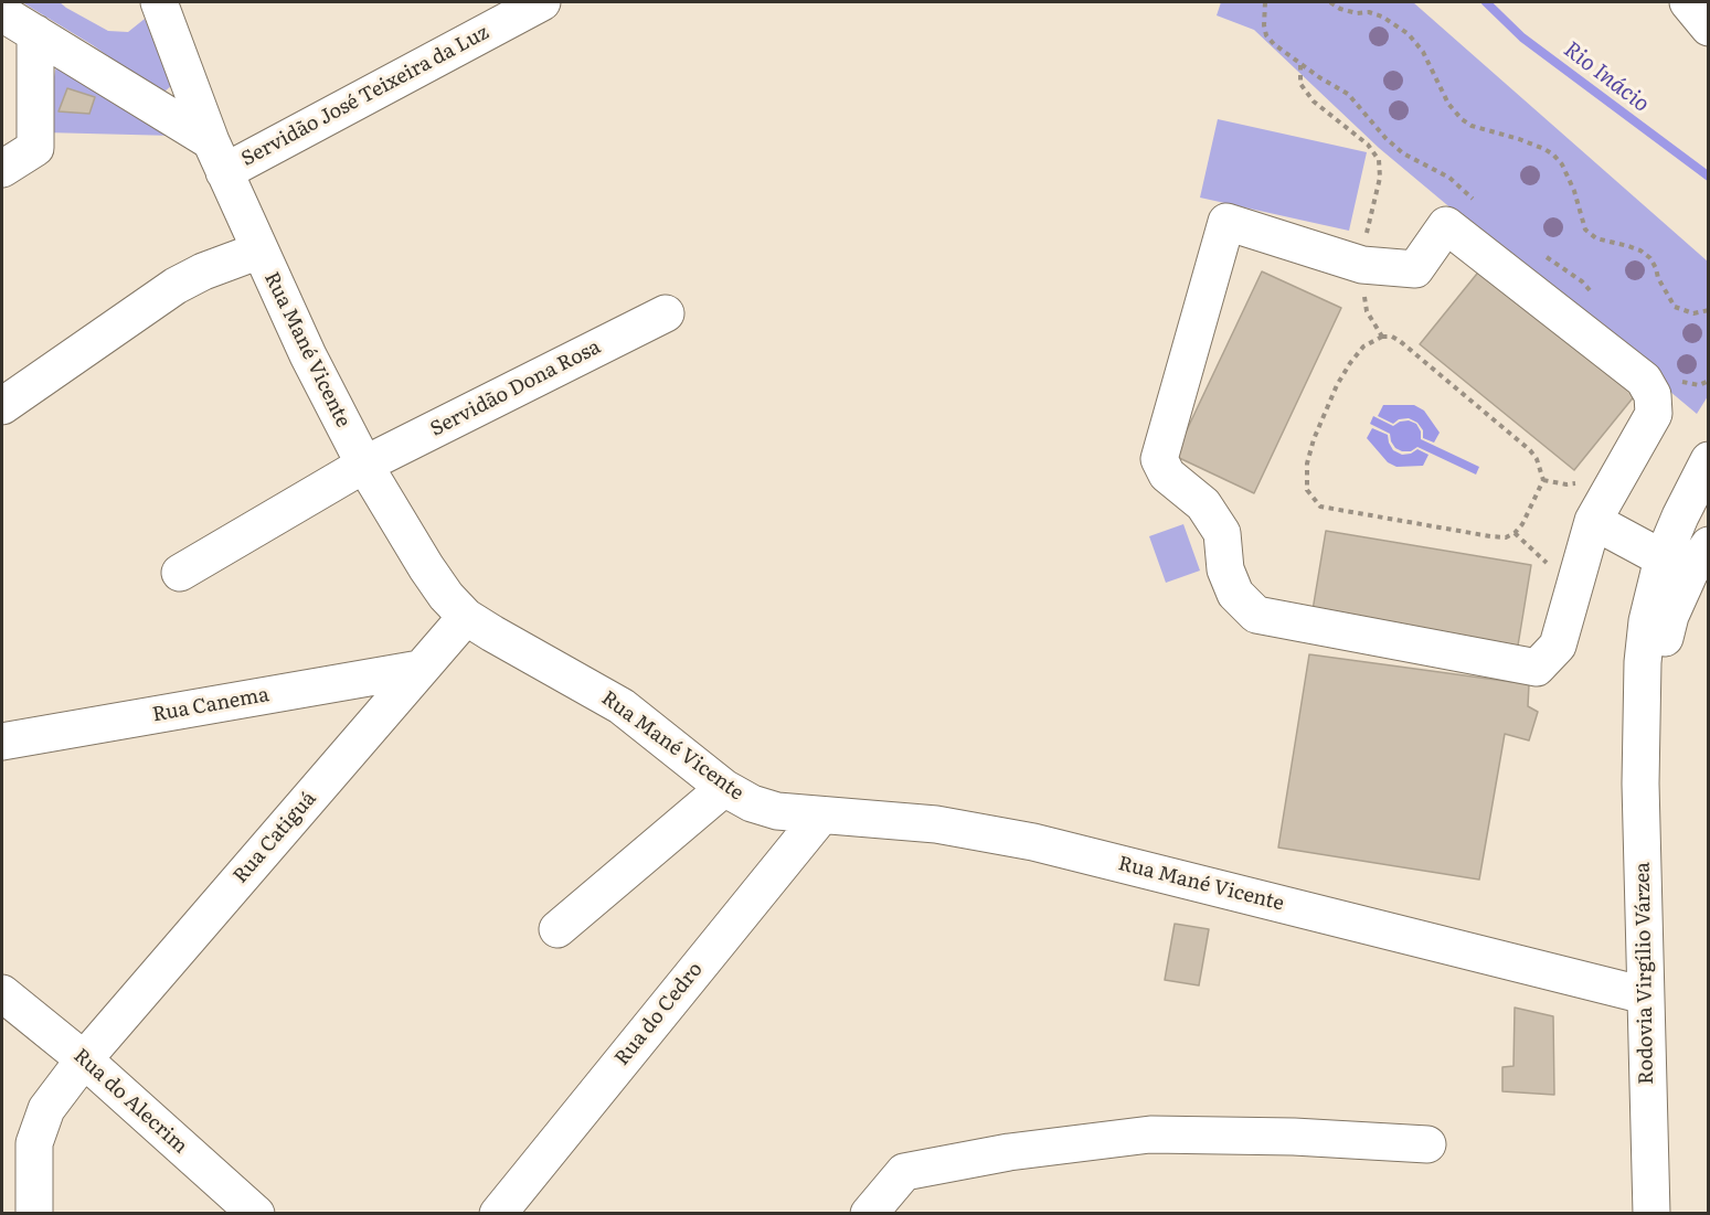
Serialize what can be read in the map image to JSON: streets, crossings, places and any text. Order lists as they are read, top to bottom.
{
  "streets": {
    "street": [
      "Servidão José Teixeira da Luz",
      "Rua Mané Vicente",
      "Servidão Dona Rosa",
      "Rua Canema",
      "Rua Catiguá",
      "Rodovia Virgílio Várzea",
      "Rua do Cedro",
      "Rua do Alecrim"
    ]
  },
  "crossings": [
    ["Servidão José Teixeira da Luz", "Rua Mané Vicente"],
    ["Rua Mané Vicente", "Servidão Dona Rosa"],
    ["Rua Mané Vicente", "Rua Catiguá"],
    ["Rua Mané Vicente", "Rodovia Virgílio Várzea"],
    ["Rua Mané Vicente", "Rua do Cedro"],
    ["Rua Canema", "Rua Catiguá"],
    ["Rua Catiguá", "Rua do Alecrim"]
  ],
  "water": ["Rio Inácio"]
}
